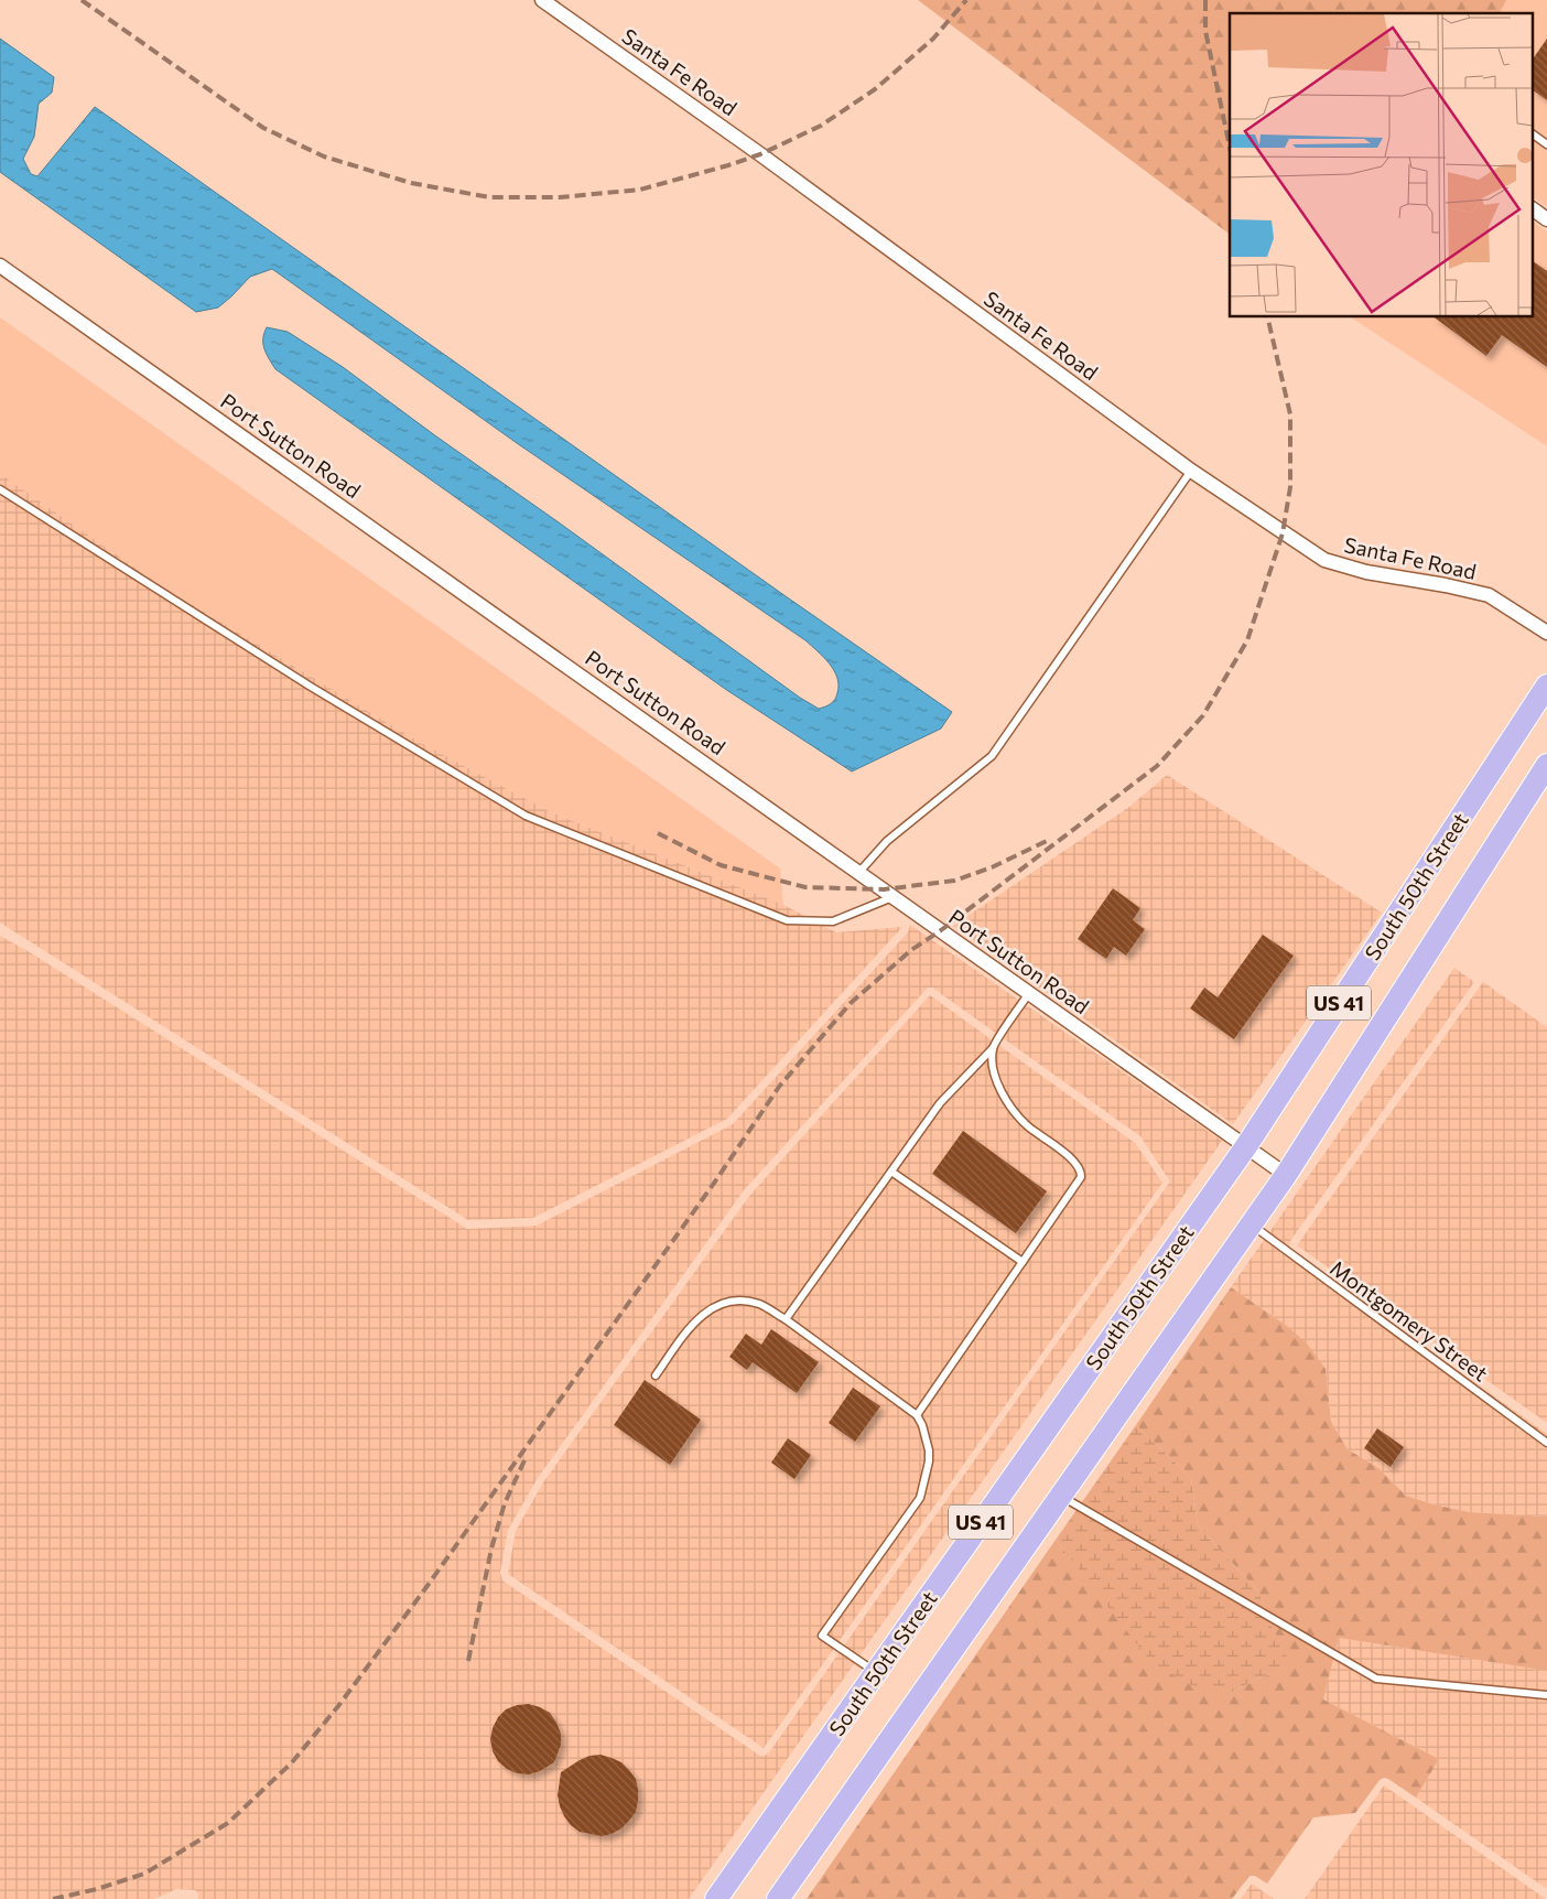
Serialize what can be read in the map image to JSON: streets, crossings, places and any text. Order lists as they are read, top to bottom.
{
  "streets": {
    "main road": ["South 50th Street", "US 41"],
    "street": ["Santa Fe Road", "Port Sutton Road"],
    "lane": ["Montgomery Street"]
  },
  "crossings": [
    ["Port Sutton Road", "South 50th Street"],
    ["Port Sutton Road", "US 41"],
    ["US 41", "Montgomery Street"]
  ]
}
